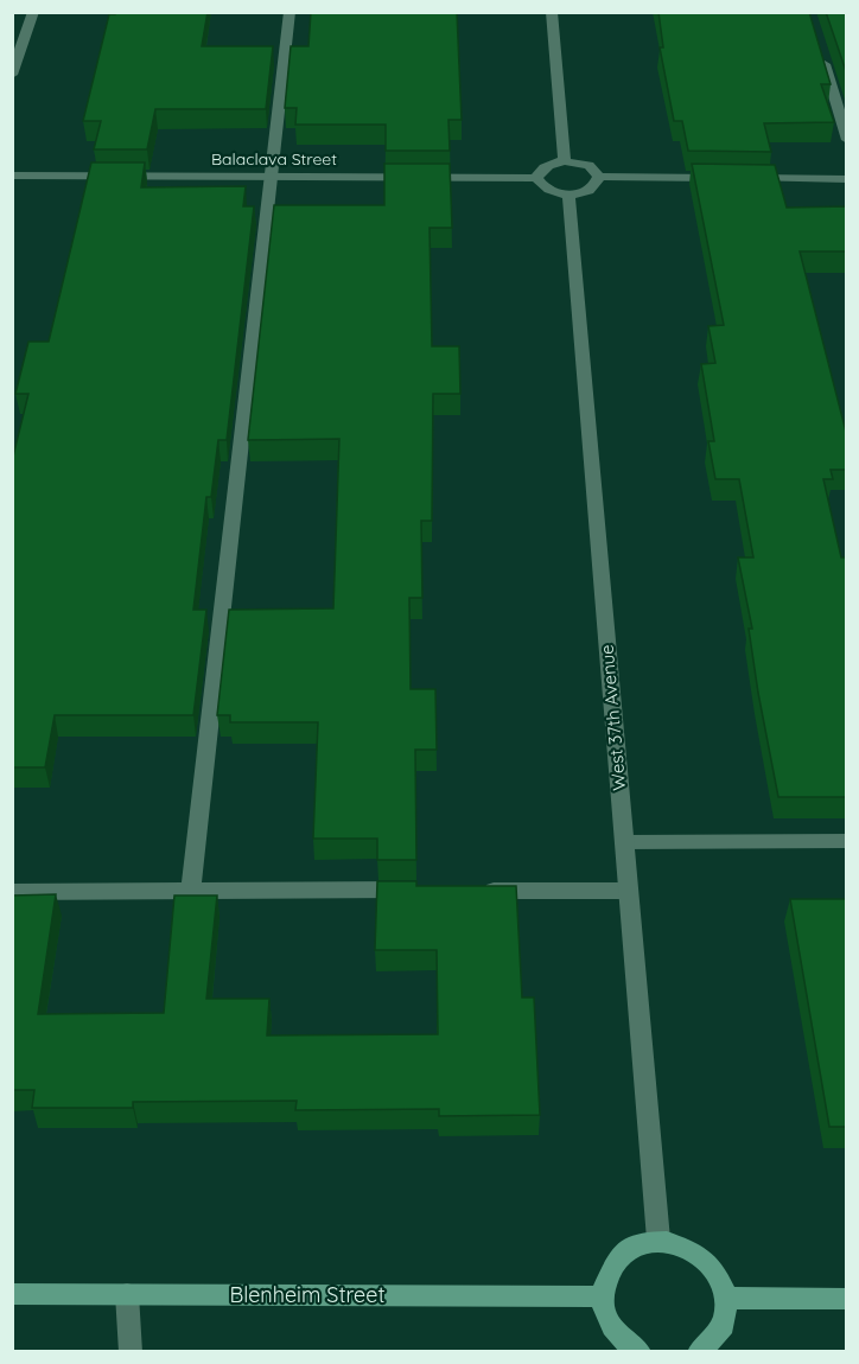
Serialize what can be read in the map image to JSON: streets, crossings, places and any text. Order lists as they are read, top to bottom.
{
  "streets": {
    "street": ["Balaclava Street", "West 37th Avenue", "Blenheim Street"]
  }
}
